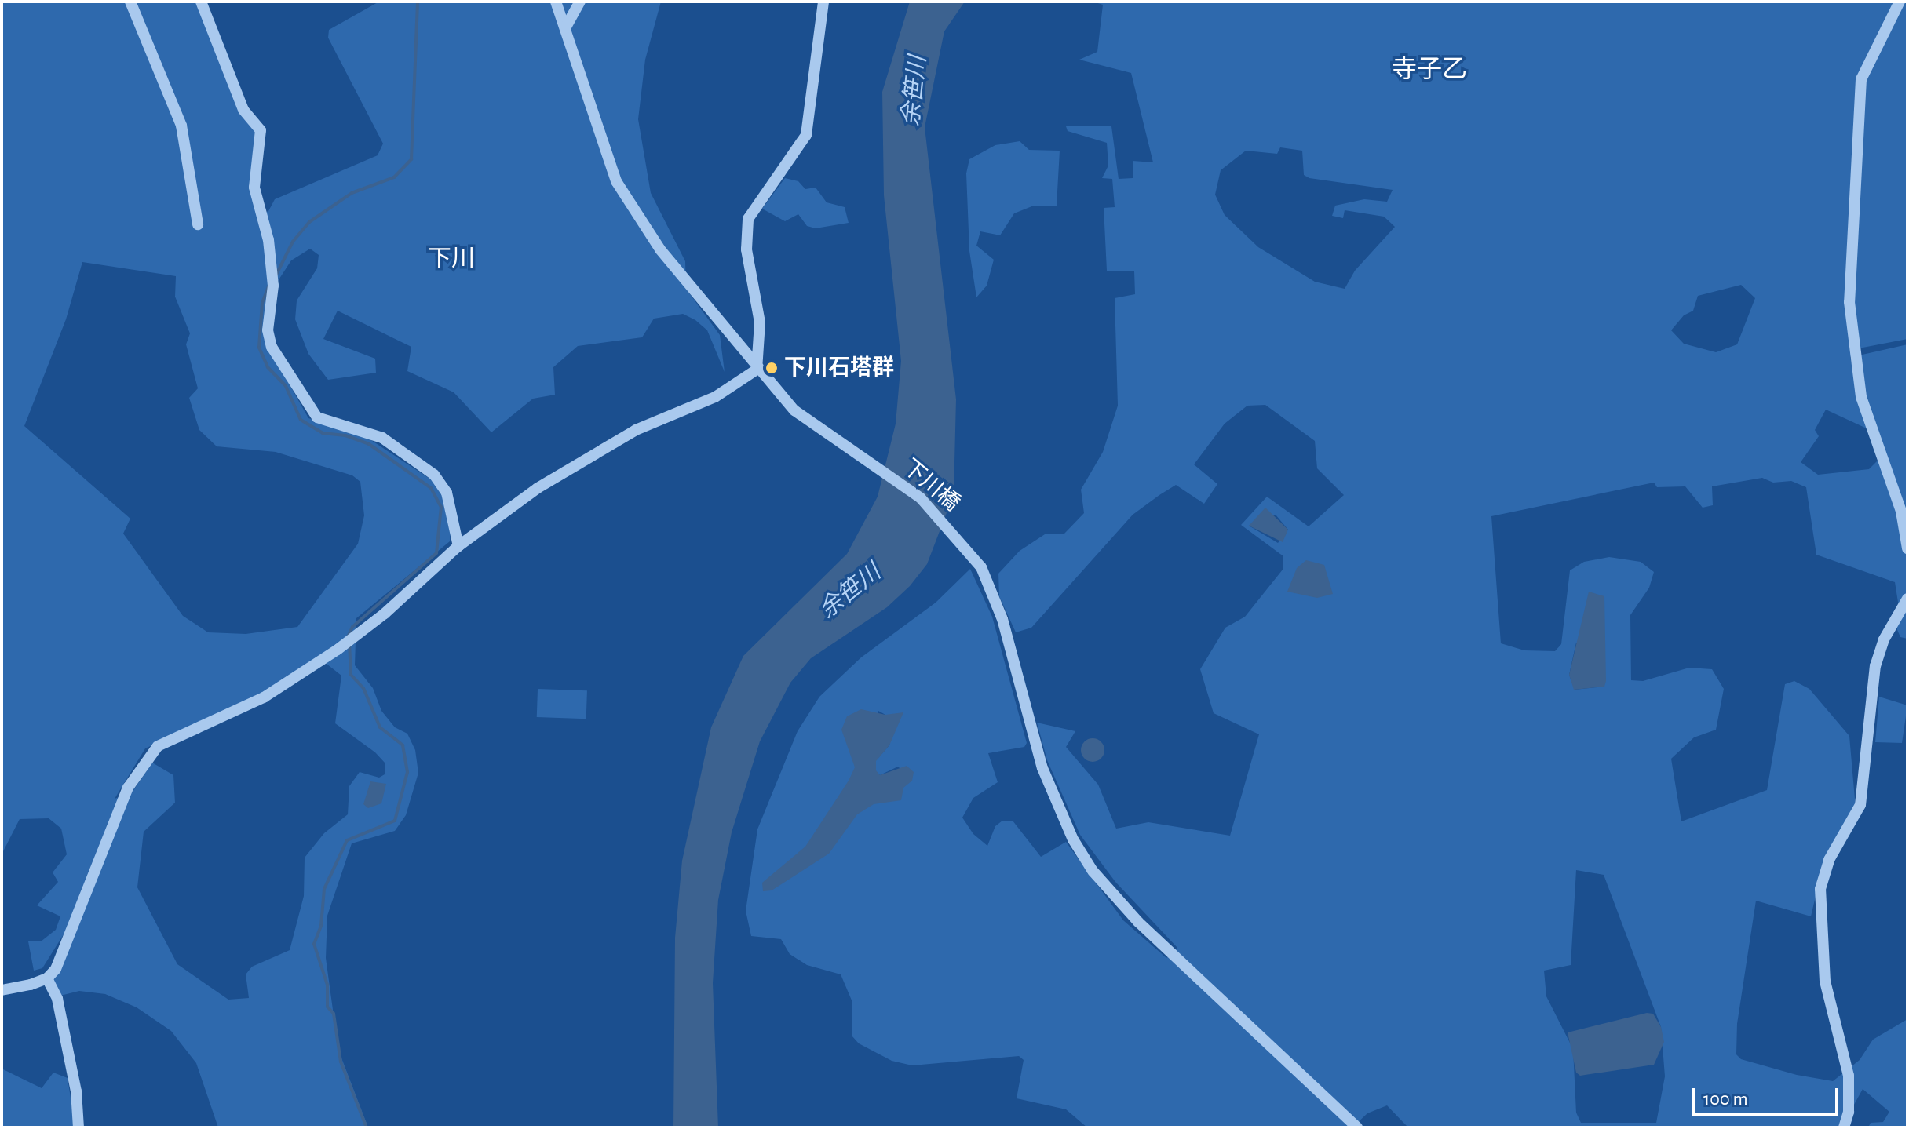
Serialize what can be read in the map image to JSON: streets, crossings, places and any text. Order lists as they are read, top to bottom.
{
  "streets": {
    "street": ["下川橋"]
  },
  "districts": ["寺子乙", "下川"],
  "water": ["余笹川"],
  "places": ["下川石塔群"],
  "scale_bar": "100 m"
}
